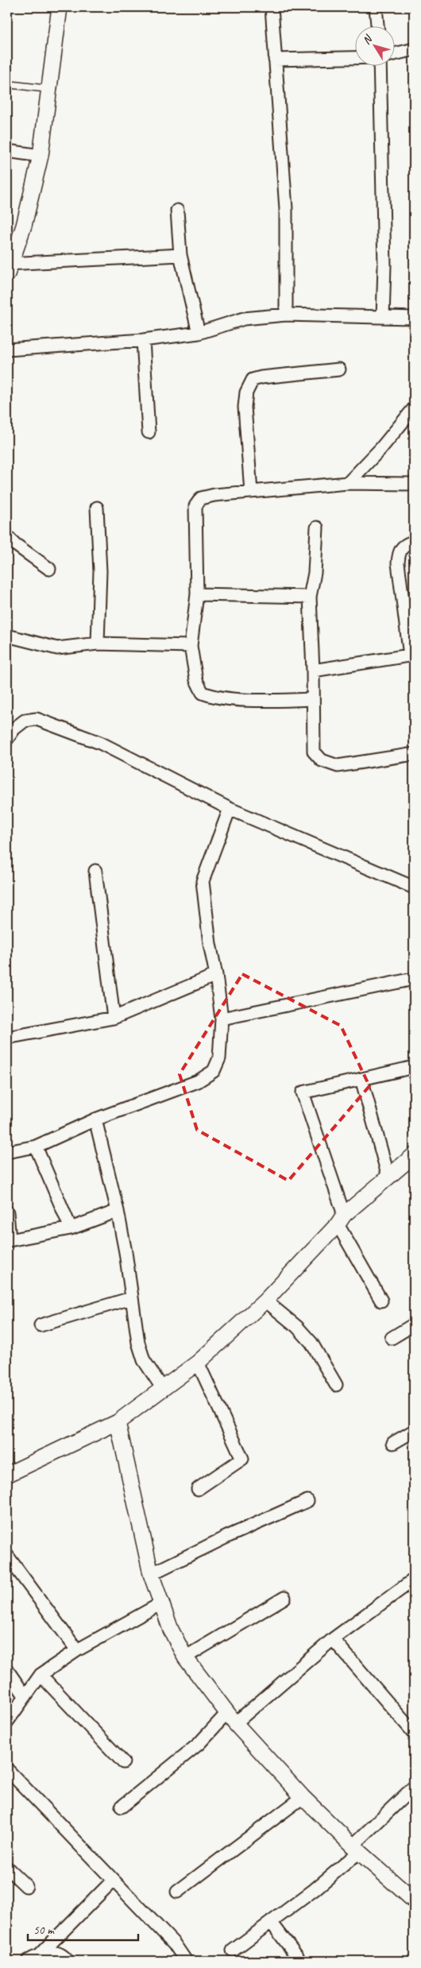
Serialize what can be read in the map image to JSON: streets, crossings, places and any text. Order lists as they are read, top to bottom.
{
  "scale_bar": "50 m",
  "north": "top left"
}
